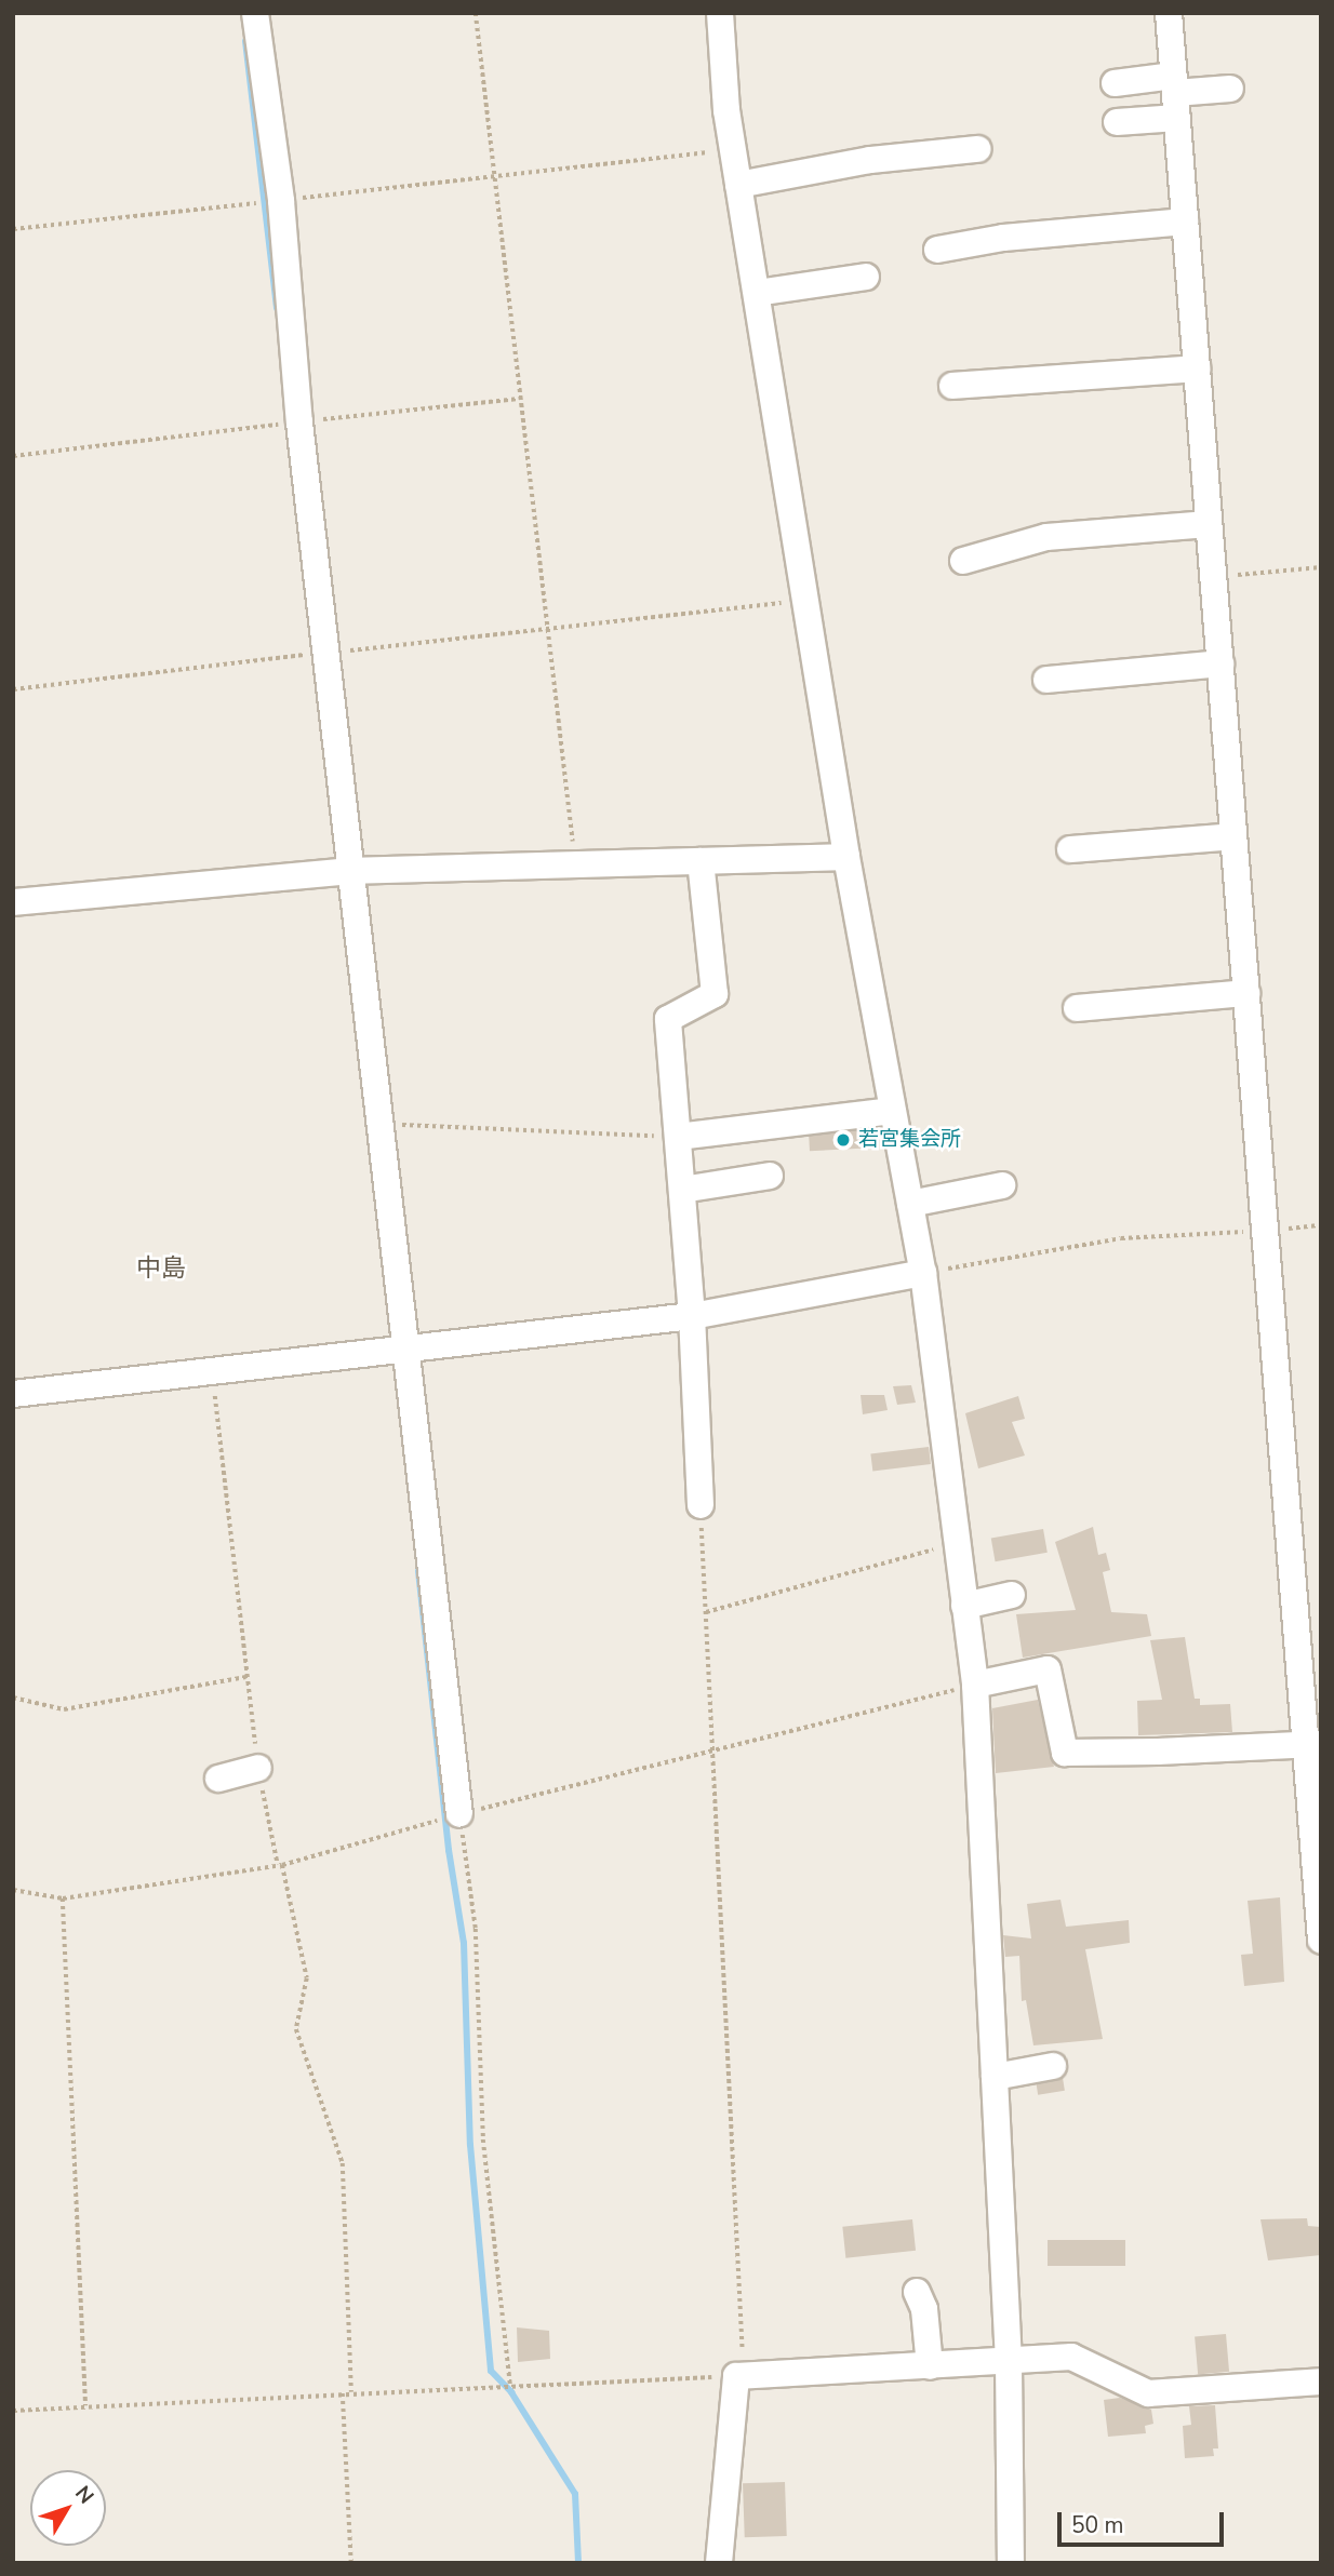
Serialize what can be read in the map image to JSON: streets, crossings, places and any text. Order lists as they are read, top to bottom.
{
  "districts": ["中島"],
  "places": ["若宮集会所"],
  "scale_bar": "50 m",
  "north": "top right"
}
